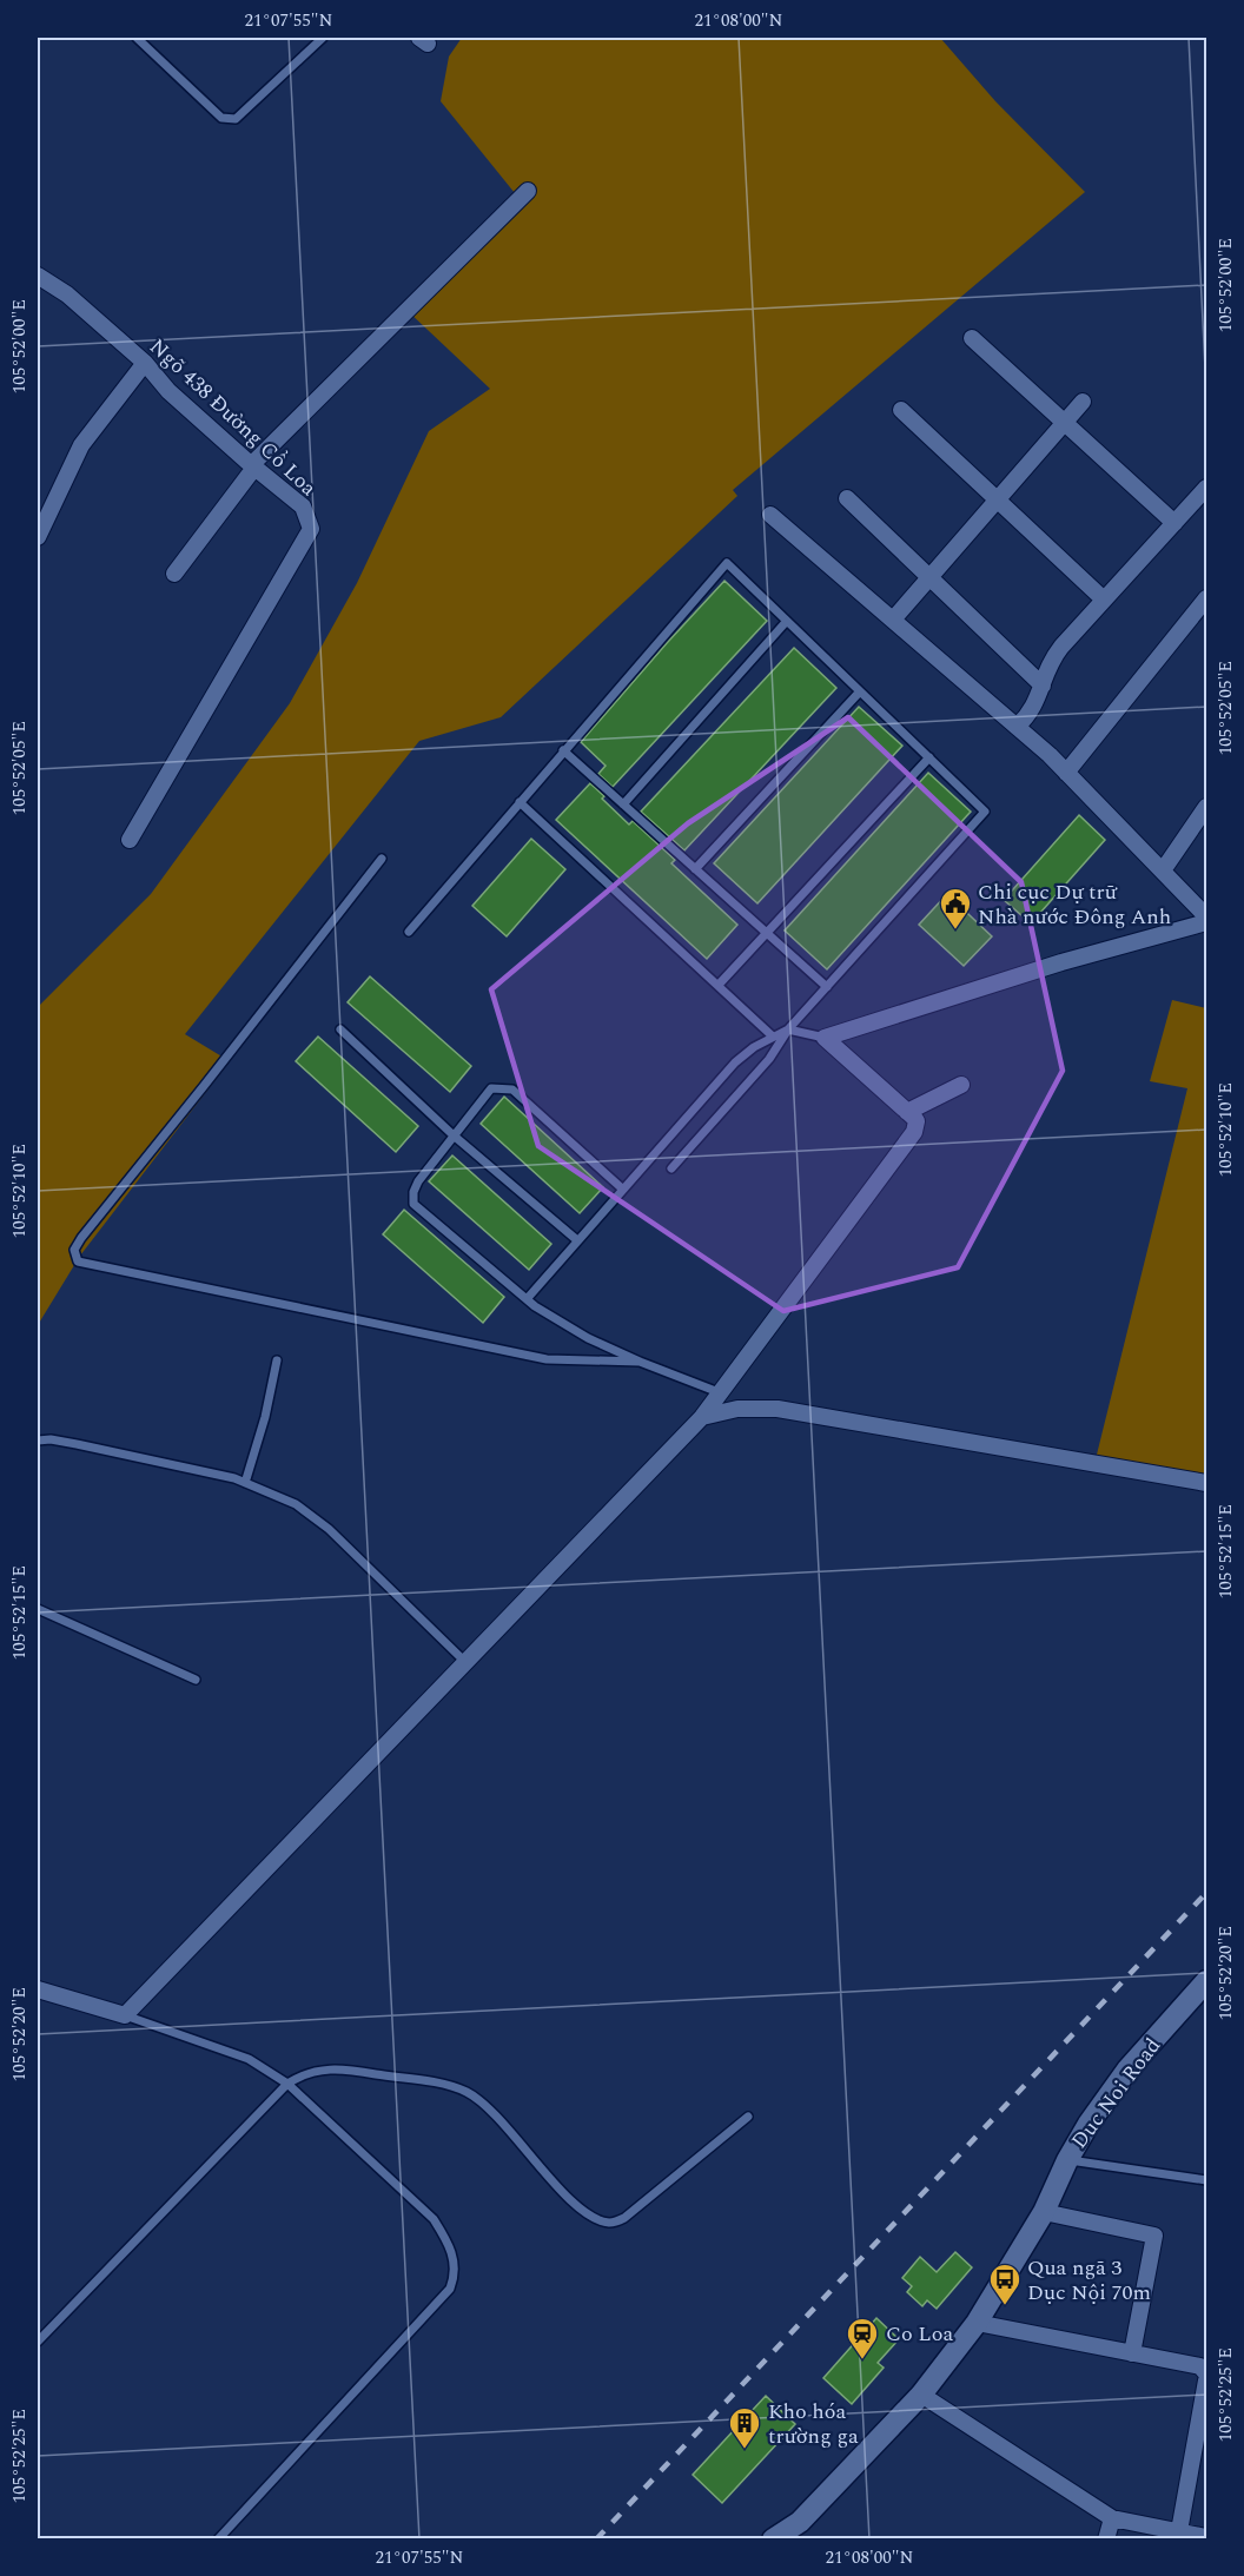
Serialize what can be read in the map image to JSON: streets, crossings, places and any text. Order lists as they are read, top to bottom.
{
  "streets": {
    "street": ["Ngõ 438 Đường Cổ Loa", "Duc Noi Road"]
  },
  "places": {
    "public building": ["Chi cục Dự trữ Nhà nước Đông Anh"],
    "bus stop": ["Qua ngã 3 Dục Nội 70m"],
    "station": ["Co Loa"],
    "building": ["Kho hóa trường ga"]
  },
  "coordinates": [
    "21°07'55\"N",
    "21°08'00\"N",
    "105°52'00\"E",
    "105°52'05\"E",
    "105°52'10\"E",
    "105°52'15\"E",
    "105°52'20\"E",
    "105°52'25\"E"
  ]
}
